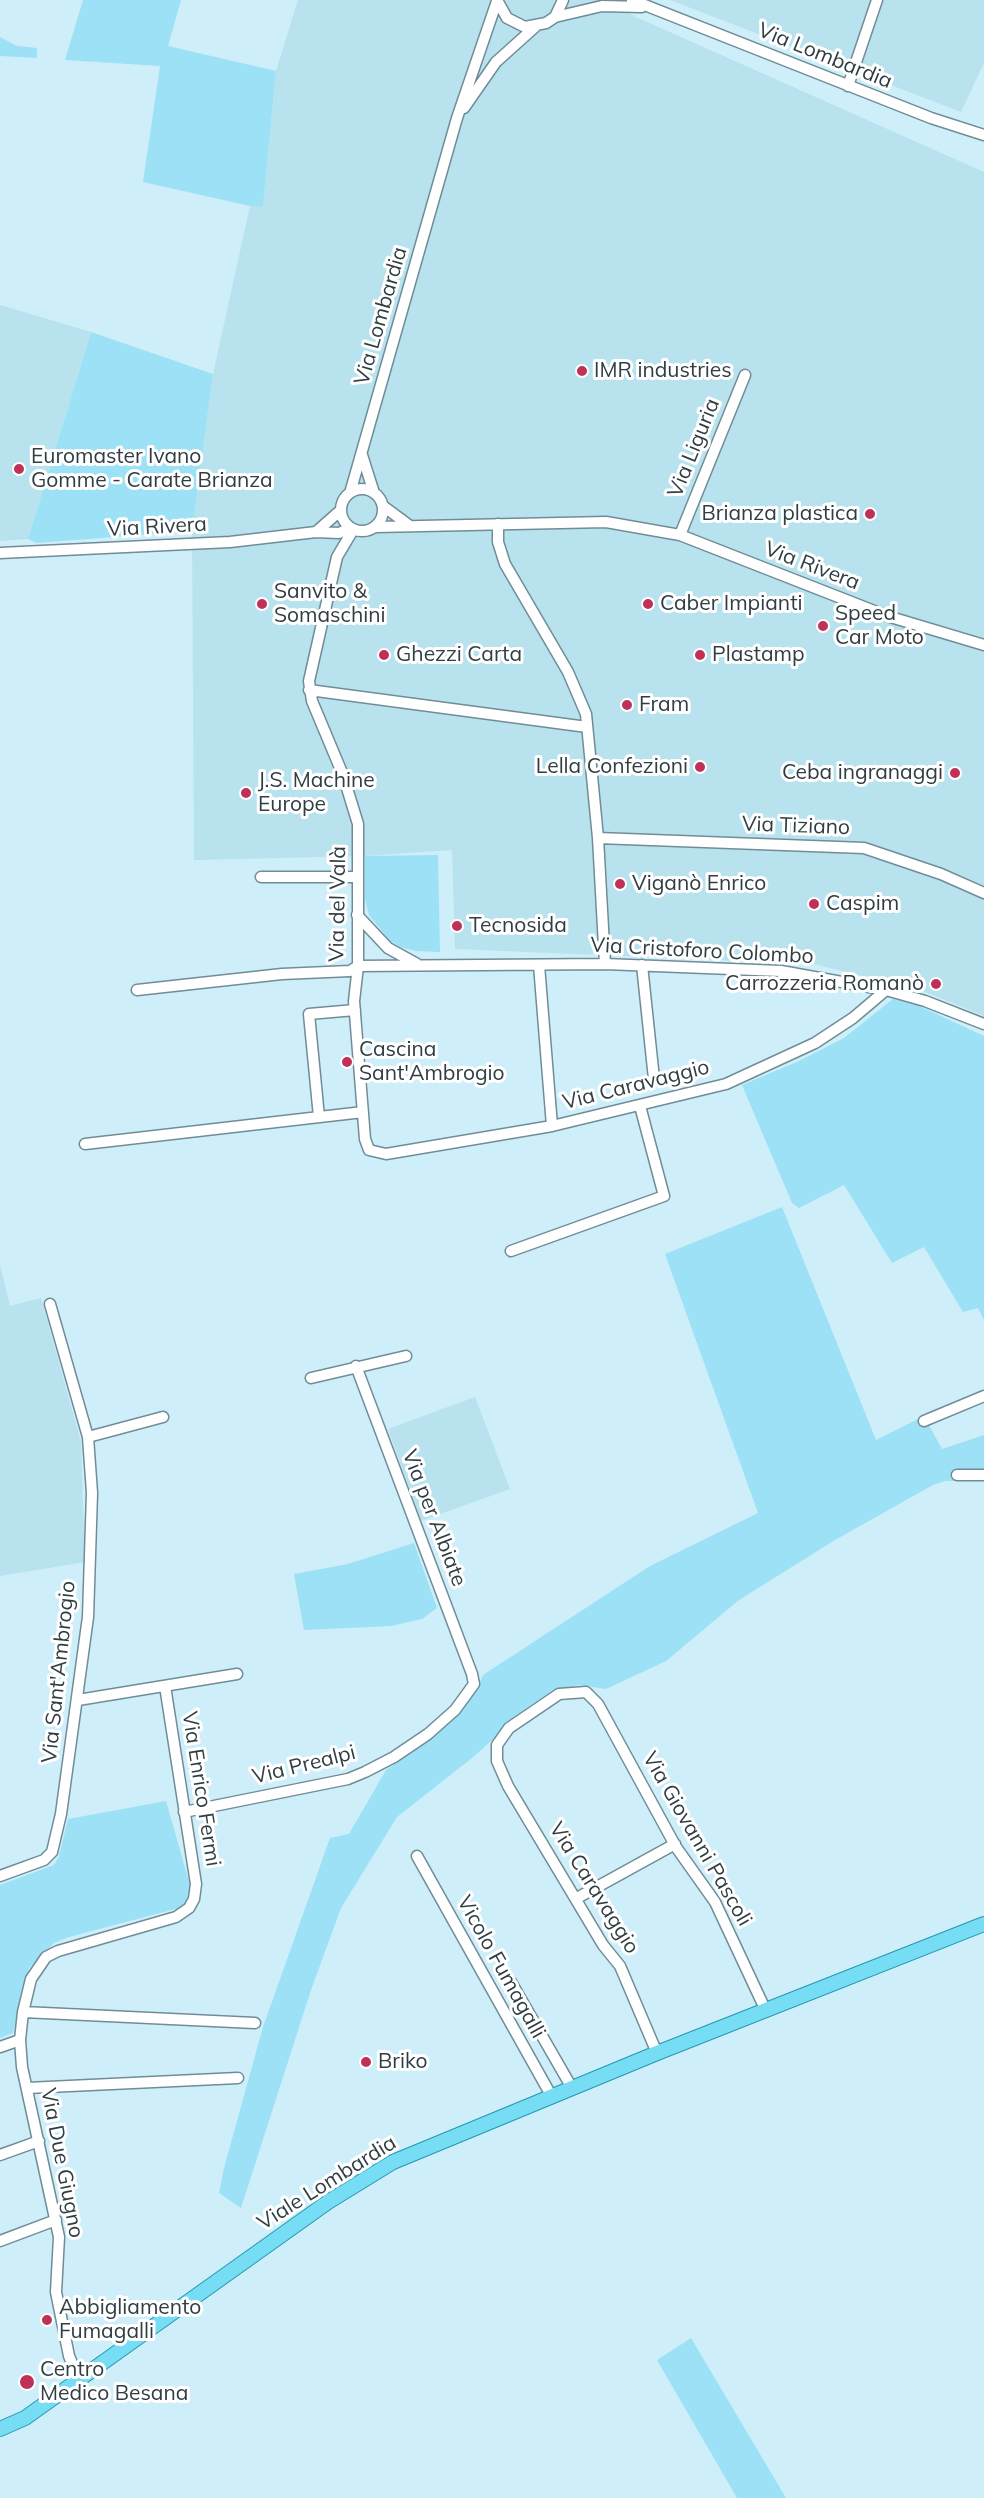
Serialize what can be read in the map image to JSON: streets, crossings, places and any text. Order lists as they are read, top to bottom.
{
  "streets": {
    "main road": ["Viale Lombardia"],
    "street": [
      "Via Lombardia",
      "Via Liguria",
      "Via Rivera",
      "Via Tiziano",
      "Via del Valà",
      "Via Cristoforo Colombo",
      "Via Caravaggio",
      "Via per Albiate",
      "Via Sant'Ambrogio",
      "Via Prealpi",
      "Via Enrico Fermi",
      "Via Giovanni Pascoli",
      "Vicolo Fumagalli",
      "Via Due Giugno"
    ]
  },
  "crossings": [
    ["Via Lombardia", "Via Rivera"],
    ["Via Lombardia", "Via del Valà"],
    ["Via Liguria", "Via Rivera"],
    ["Via Rivera", "Via del Valà"],
    ["Via del Valà", "Via Cristoforo Colombo"],
    ["Via del Valà", "Via Caravaggio"],
    ["Via Cristoforo Colombo", "Via Caravaggio"],
    ["Via Caravaggio", "Via Giovanni Pascoli"],
    ["Via Caravaggio", "Viale Lombardia"],
    ["Via per Albiate", "Via Prealpi"],
    ["Via Prealpi", "Via Enrico Fermi"],
    ["Via Enrico Fermi", "Via Due Giugno"],
    ["Via Giovanni Pascoli", "Viale Lombardia"],
    ["Vicolo Fumagalli", "Viale Lombardia"],
    ["Via Due Giugno", "Viale Lombardia"]
  ],
  "places": [
    "IMR industries",
    "Euromaster Ivano Gomme - Carate Brianza",
    "Brianza plastica",
    "Sanvito & Somaschini",
    "Caber Impianti",
    "Speed Car Moto",
    "Ghezzi Carta",
    "Plastamp",
    "Fram",
    "Lella Confezioni",
    "Ceba ingranaggi",
    "J.S. Machine Europe",
    "Viganò Enrico",
    "Caspim",
    "Tecnosida",
    "Carrozzeria Romanò",
    "Cascina Sant'Ambrogio",
    "Briko",
    "Abbigliamento Fumagalli",
    "Centro Medico Besana"
  ]
}
